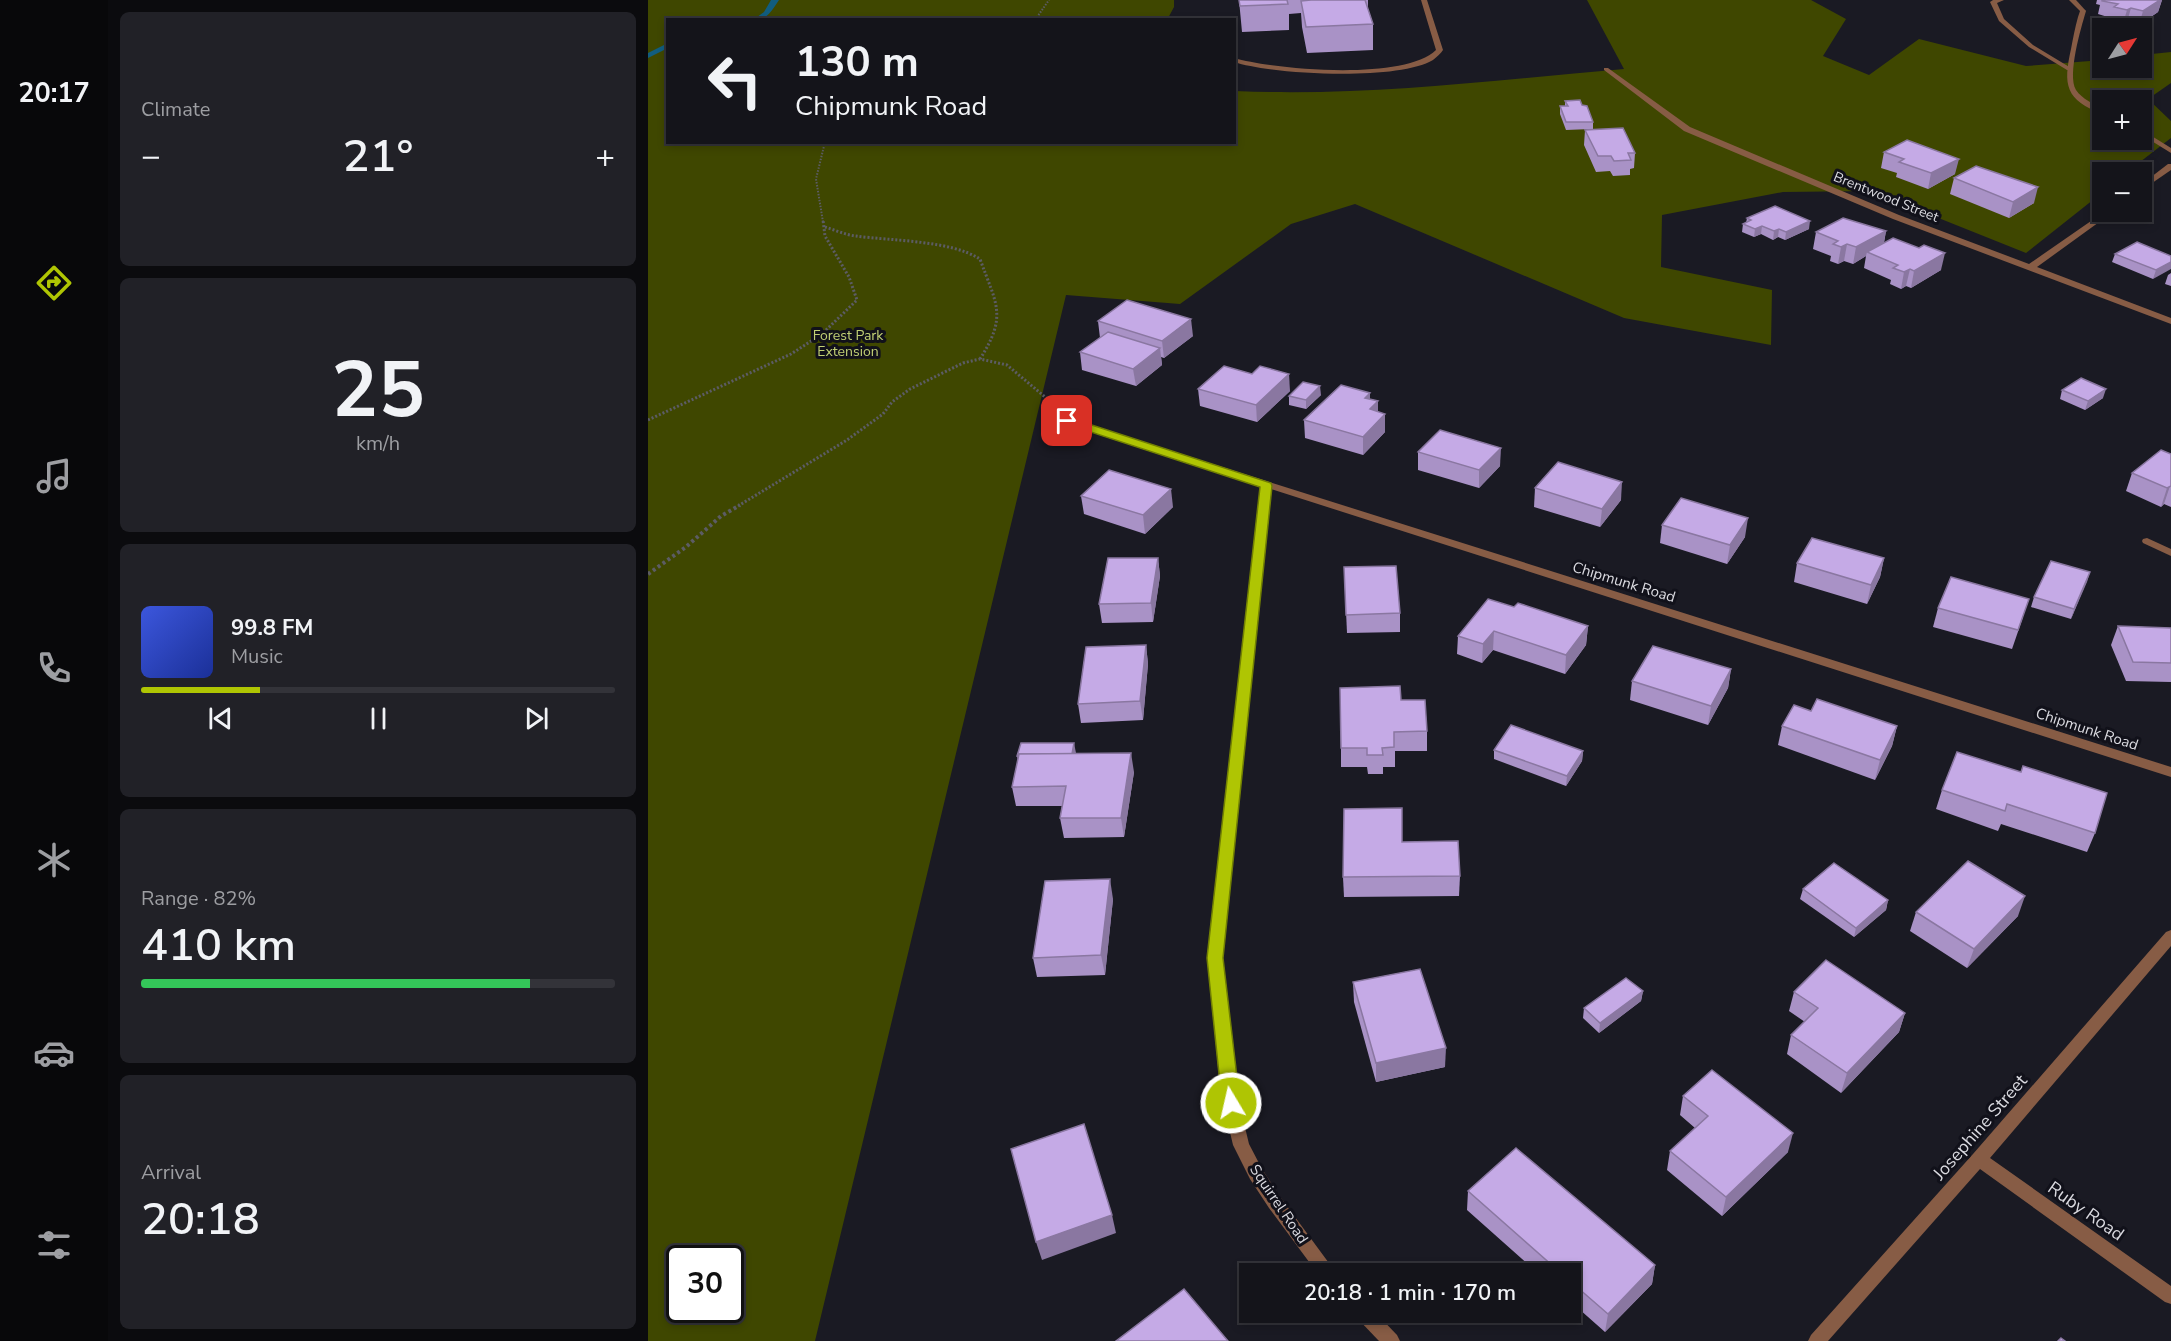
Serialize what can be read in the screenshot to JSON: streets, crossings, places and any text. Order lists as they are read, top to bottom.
{
  "streets": {
    "street": [
      "Brentwood Street",
      "Chipmunk Road",
      "Josephine Street",
      "Squirrel Road",
      "Ruby Road"
    ]
  },
  "crossings": [
    ["Chipmunk Road", "Squirrel Road"],
    ["Josephine Street", "Ruby Road"]
  ],
  "parks": ["Forest Park Extension"],
  "north": "top right",
  "page": {
    "tabs": "20:17",
    "tile": [
      "Climate",
      ["25", "km/h"],
      ["Range · 82%", "410 km"],
      ["Arrival", "20:18"]
    ],
    "map_buttons": ["+", "−"],
    "turn": ["130 m", "Chipmunk Road"],
    "heat": ["−", "21°", "+"],
    "song": ["99.8 FM", "Music"],
    "limit": "30",
    "trip": "20:18 · 1 min · 170 m"
  }
}
